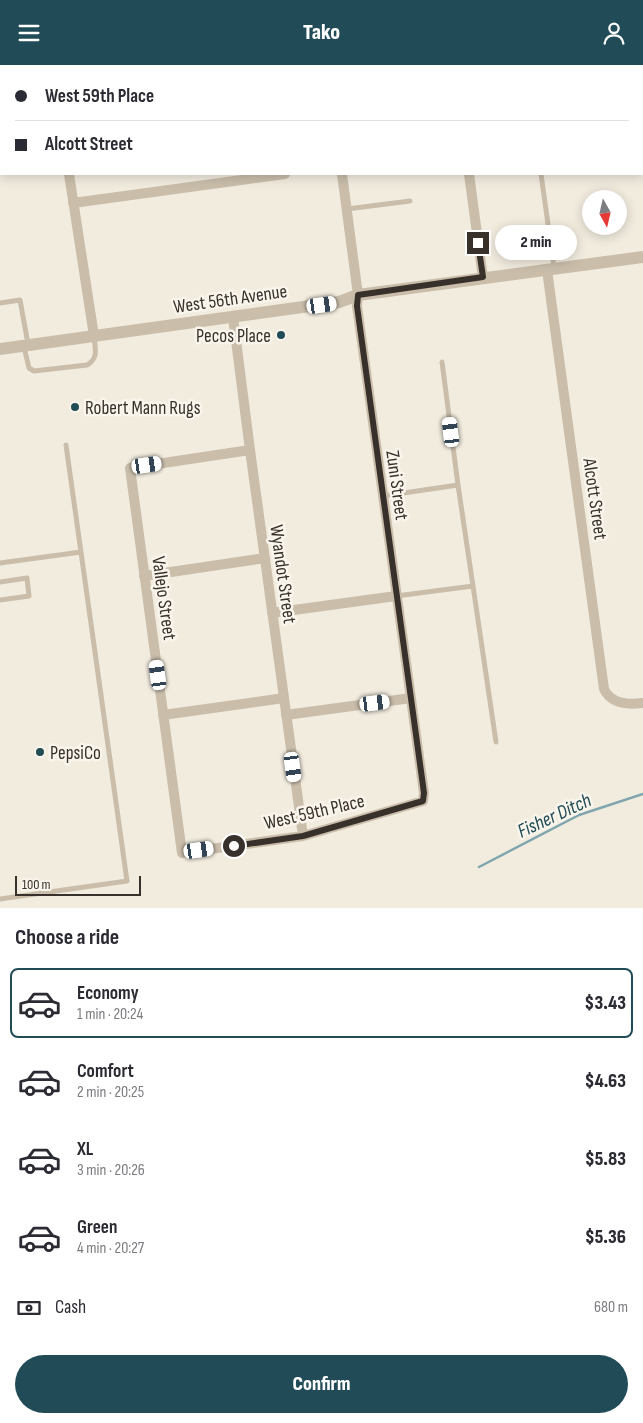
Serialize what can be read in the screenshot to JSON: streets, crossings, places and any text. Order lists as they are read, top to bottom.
{
  "streets": {
    "street": [
      "West 56th Avenue",
      "Zuni Street",
      "Alcott Street",
      "Wyandot Street",
      "Vallejo Street",
      "West 59th Place"
    ]
  },
  "crossings": [
    ["West 56th Avenue", "Zuni Street"],
    ["West 56th Avenue", "Alcott Street"],
    ["West 56th Avenue", "Wyandot Street"],
    ["Zuni Street", "West 59th Place"],
    ["Wyandot Street", "Vallejo Street"],
    ["Wyandot Street", "West 59th Place"],
    ["Vallejo Street", "West 59th Place"]
  ],
  "water": ["Fisher Ditch"],
  "places": ["Pecos Place", "Robert Mann Rugs", "PepsiCo"],
  "scale_bar": "100 m",
  "north": "bottom",
  "page": {
    "header": "Tako",
    "banner": ["West 59th Place", "Alcott Street"],
    "bubble": "2 min",
    "scale": "100 m",
    "heading": "Choose a ride",
    "list": [
      {
        "name": "Economy",
        "note": "1 min · 20:24",
        "value": "$3.43"
      },
      {
        "name": "Comfort",
        "note": "2 min · 20:25",
        "value": "$4.63"
      },
      {
        "name": "XL",
        "note": "3 min · 20:26",
        "value": "$5.83"
      },
      {
        "name": "Green",
        "note": "4 min · 20:27",
        "value": "$5.36"
      }
    ],
    "pay": ["Cash", "680 m"],
    "buttons": "Confirm"
  }
}
